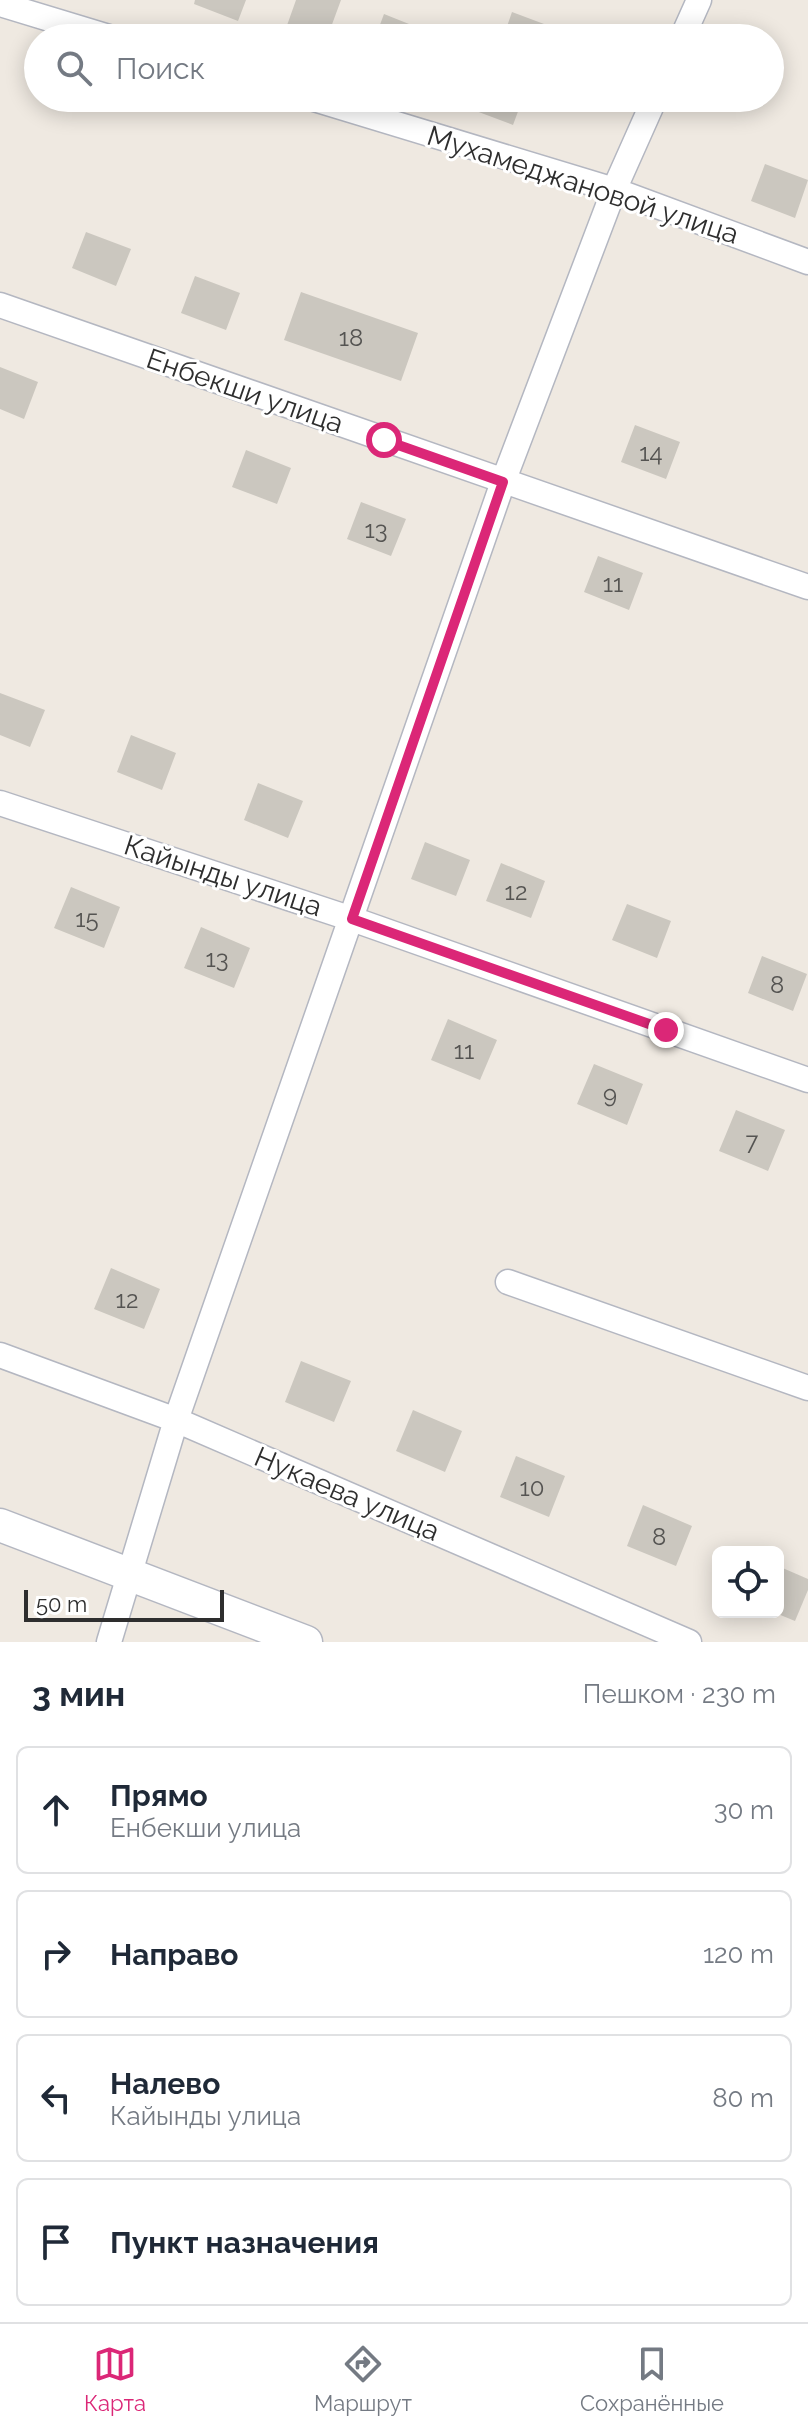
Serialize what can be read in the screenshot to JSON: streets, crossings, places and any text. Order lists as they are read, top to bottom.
{
  "streets": {
    "street": [
      "Мухамеджановой улица",
      "Енбекши улица",
      "Кайынды улица",
      "Нукаева улица"
    ]
  },
  "house_numbers": [
    "18",
    "14",
    "13",
    "11",
    "12",
    "15",
    "13",
    "8",
    "11",
    "9",
    "7",
    "12",
    "10",
    "8"
  ],
  "scale_bar": "50 m",
  "page": {
    "search": "Поиск",
    "scale": "50 m",
    "heading": ["3 мин", "Пешком · 230 m"],
    "list": [
      ["Прямо", "Енбекши улица", "30 m"],
      ["Направо", "120 m"],
      ["Налево", "Кайынды улица", "80 m"],
      "Пункт назначения"
    ],
    "nav": ["Карта", "Маршрут", "Сохранённые"]
  }
}
